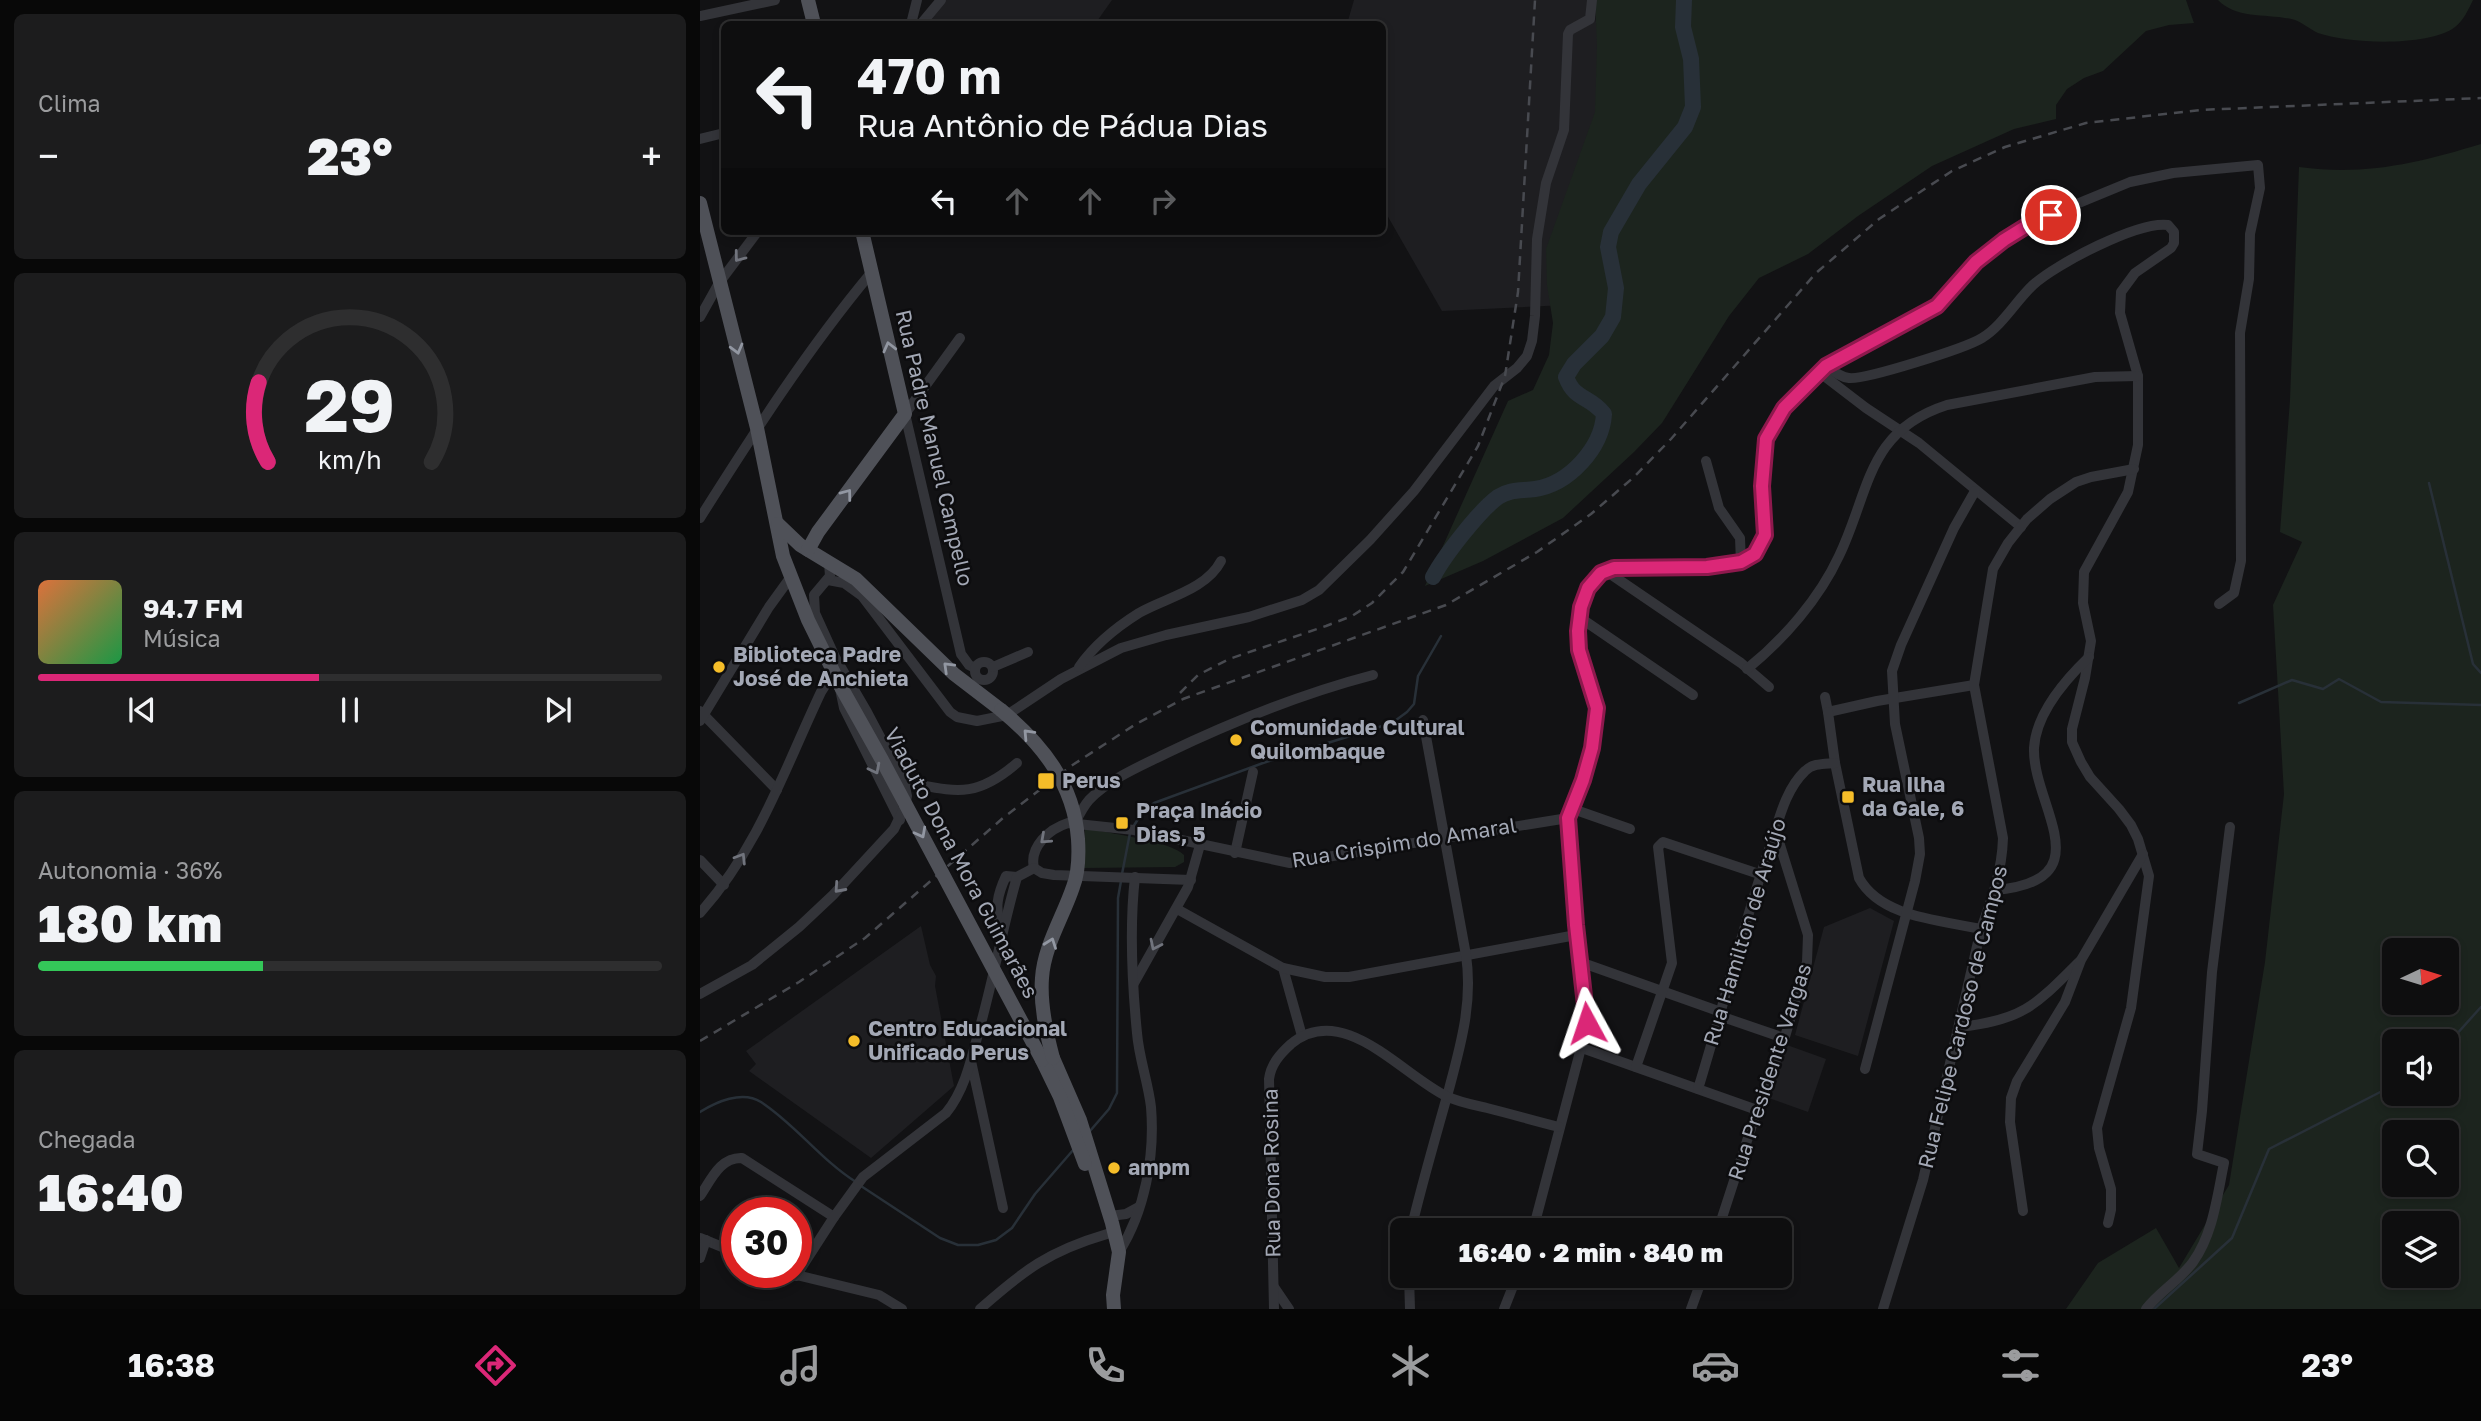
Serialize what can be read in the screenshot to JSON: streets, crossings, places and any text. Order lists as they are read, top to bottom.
{
  "streets": {
    "main road": ["Rua Padre Manuel Campello", "Viaduto Dona Mora Guimarães"],
    "street": [
      "Rua Crispim do Amaral",
      "Rua Hamilton de Araújo",
      "Rua Felipe Cardoso de Campos",
      "Rua Presidente Vargas",
      "Rua Dona Rosina"
    ]
  },
  "crossings": [
    ["Rua Hamilton de Araújo", "Rua Presidente Vargas"]
  ],
  "one_way": ["Viaduto Dona Mora Guimarães"],
  "places": {
    "other": [
      "Biblioteca Padre José de Anchieta",
      "Comunidade Cultural Quilombaque",
      "Centro Educacional Unificado Perus",
      "ampm"
    ],
    "transit": ["Perus", "Rua Ilha da Gale, 6", "Praça Inácio Dias, 5"]
  },
  "north": "right",
  "page": {
    "tile": [
      "Clima",
      ["Autonomia · 36%", "180 km"],
      ["Chegada", "16:40"]
    ],
    "turn": ["470 m", "Rua Antônio de Pádua Dias"],
    "heat": ["−", "23°", "+"],
    "song": ["94.7 FM", "Música"],
    "limit": "30",
    "trip": "16:40 · 2 min · 840 m",
    "tabs": ["16:38", "23°"],
    "gauge": ["29", "km/h"]
  }
}
